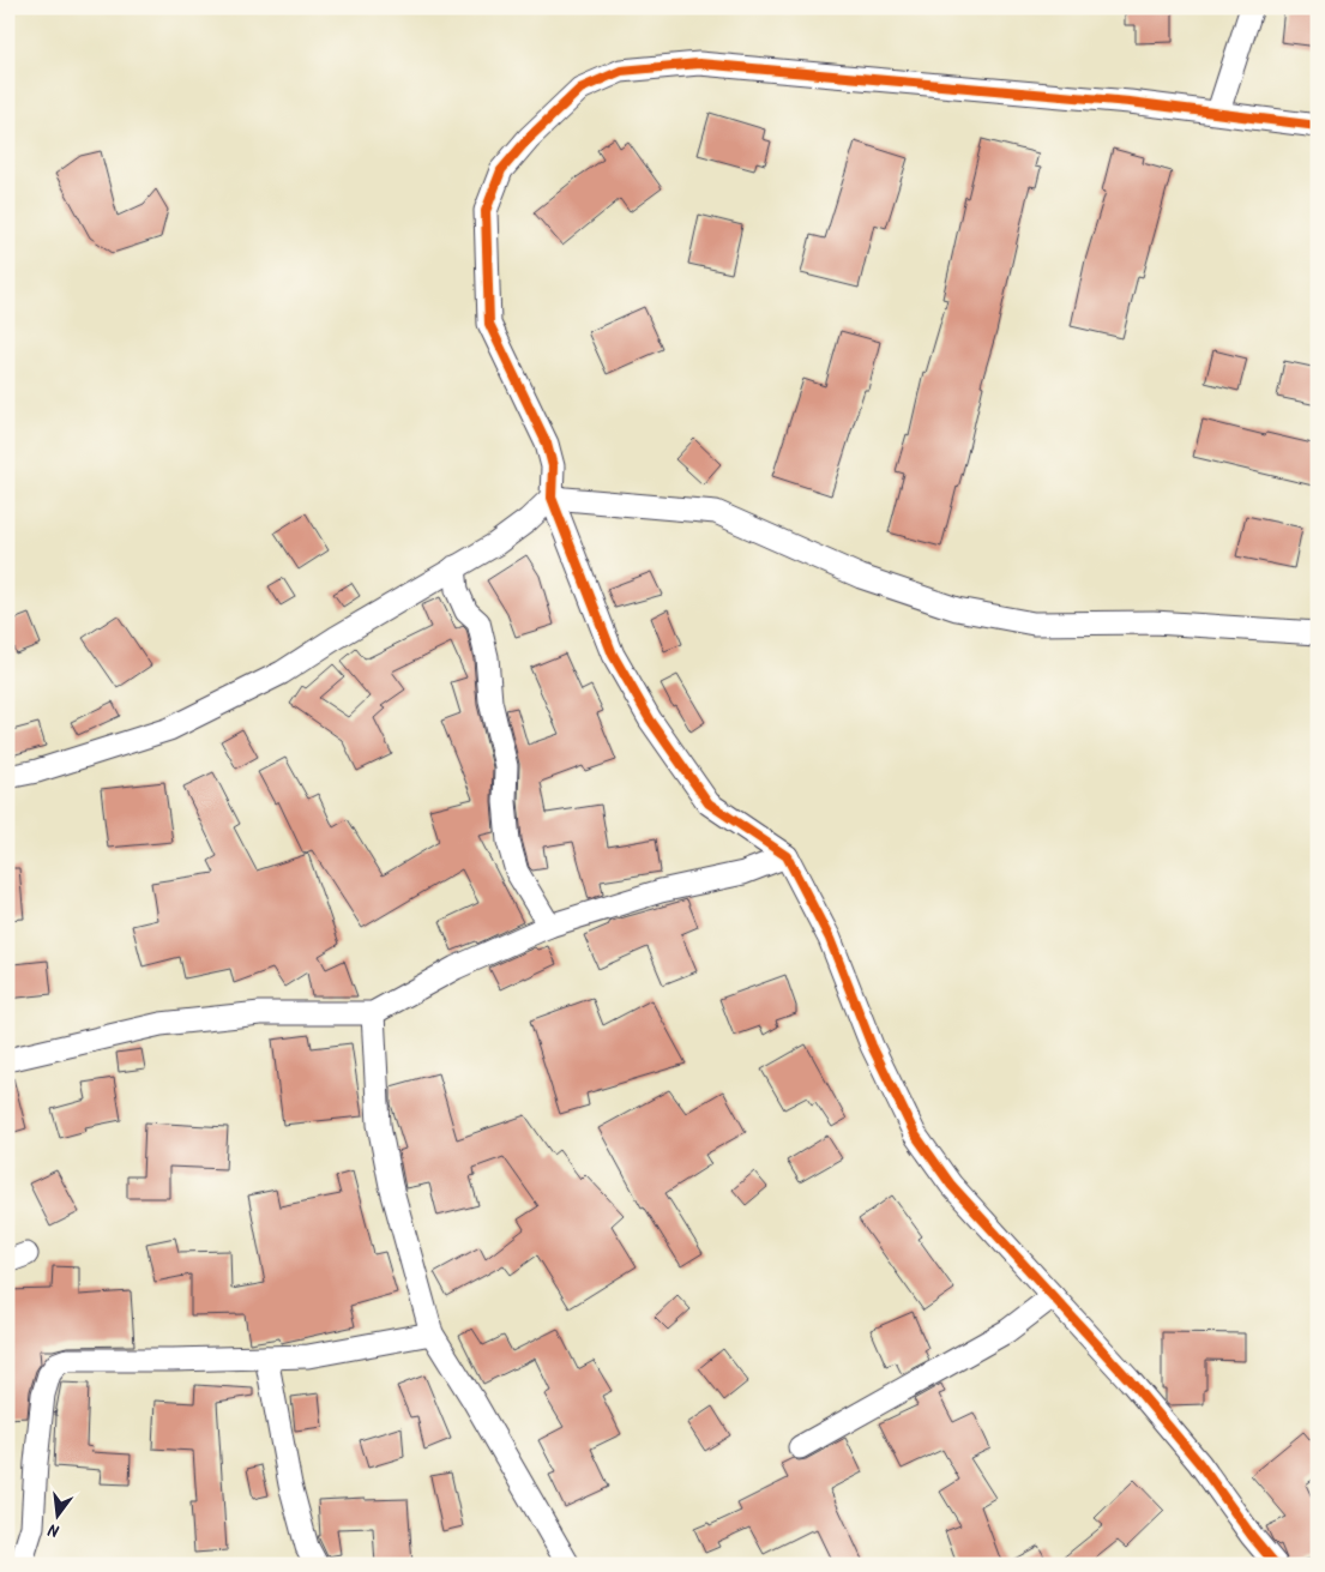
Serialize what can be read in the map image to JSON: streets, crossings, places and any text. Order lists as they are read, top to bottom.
{
  "north": "bottom"
}
